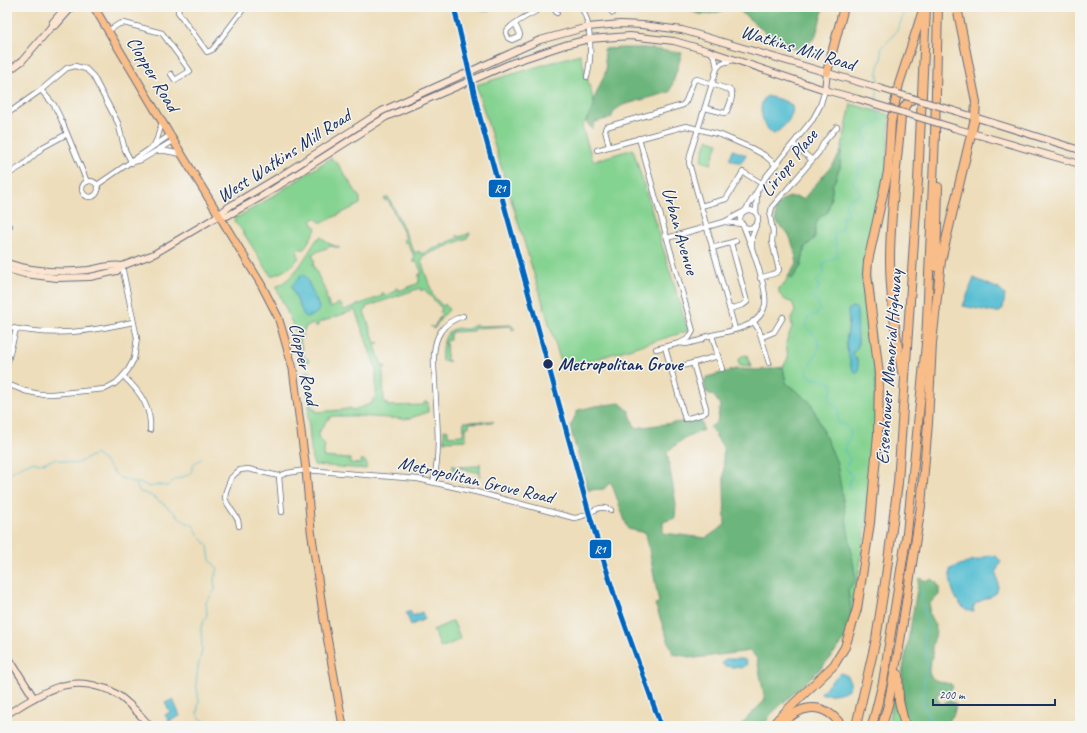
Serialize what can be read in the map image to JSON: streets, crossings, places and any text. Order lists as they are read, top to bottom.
{
  "streets": {
    "highway": ["Eisenhower Memorial Highway"],
    "main road": ["Watkins Mill Road", "Clopper Road", "West Watkins Mill Road"],
    "street": ["Liriope Place", "Urban Avenue", "Metropolitan Grove Road"]
  },
  "crossings": [
    ["Watkins Mill Road", "West Watkins Mill Road"],
    ["Clopper Road", "West Watkins Mill Road"],
    ["Clopper Road", "Metropolitan Grove Road"]
  ],
  "places": ["Metropolitan Grove"],
  "lines": ["transit line R1"],
  "scale_bar": "200 m"
}
